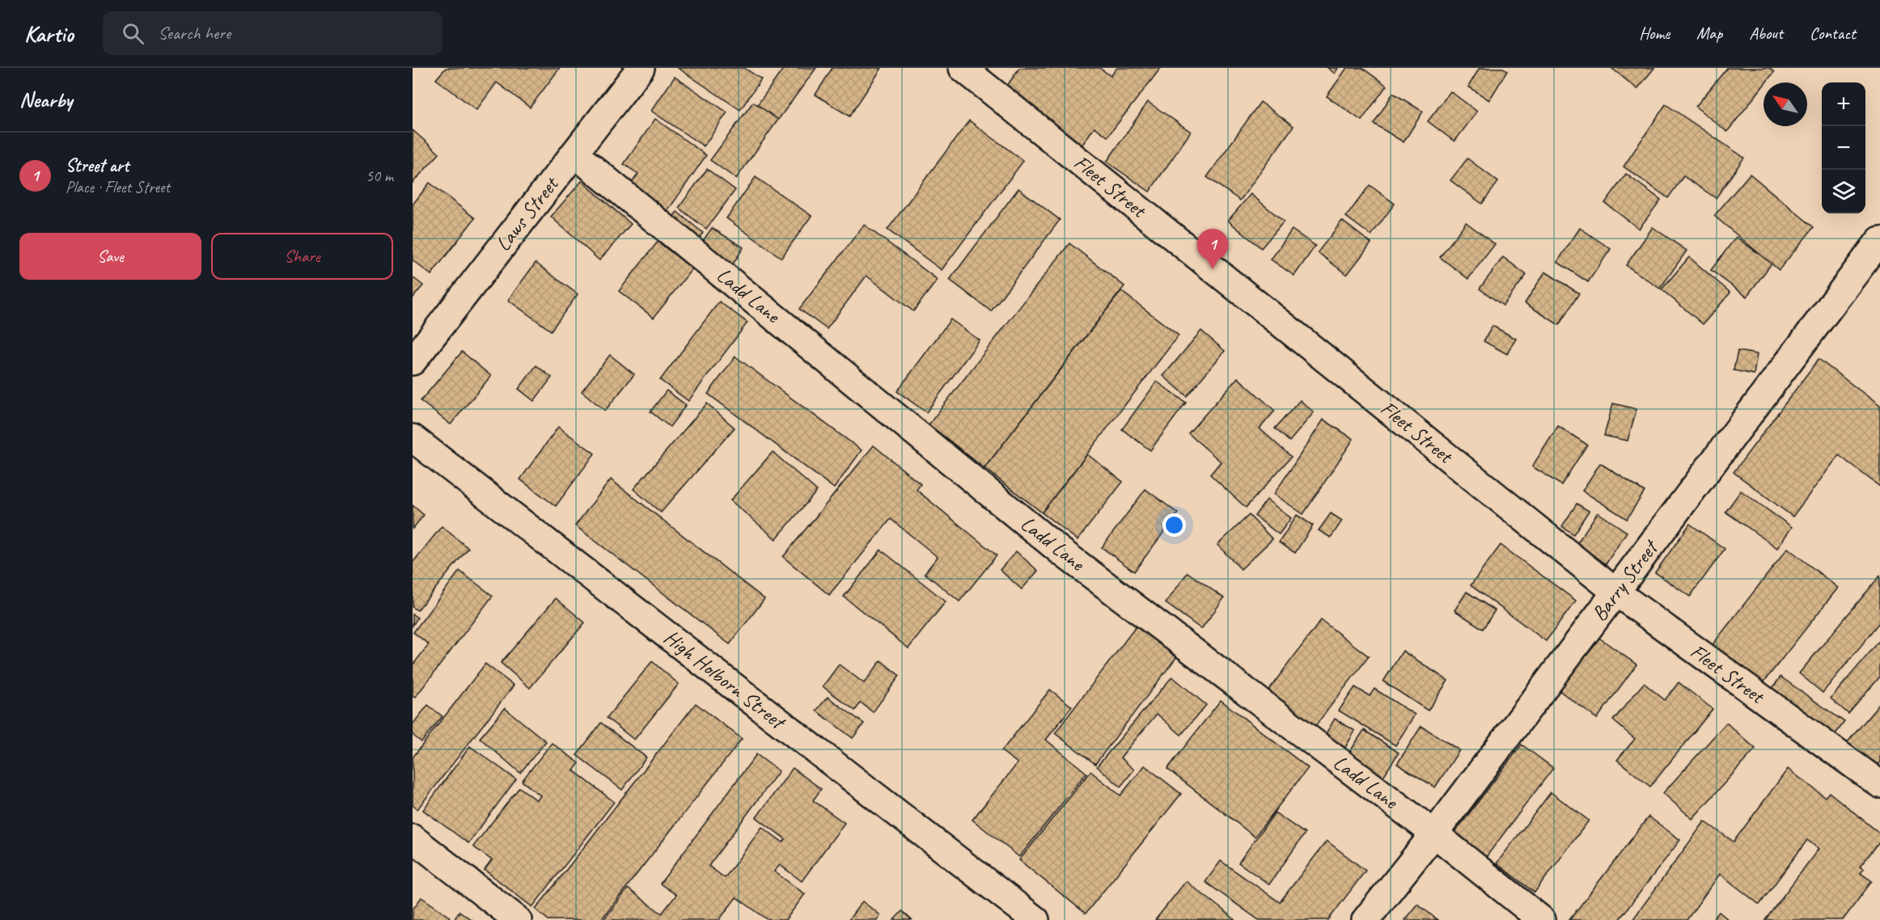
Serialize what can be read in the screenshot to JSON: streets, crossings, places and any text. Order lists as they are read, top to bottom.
{
  "streets": {
    "street": [
      "Fleet Street",
      "Laws Street",
      "Ladd Lane",
      "Barry Street",
      "High Holborn Street"
    ]
  },
  "crossings": [
    ["Fleet Street", "Barry Street"],
    ["Laws Street", "Ladd Lane"],
    ["Ladd Lane", "Barry Street"]
  ],
  "north": "top left",
  "page": {
    "header": "Kartio",
    "search": "Search here",
    "nav": [
      "Home",
      "Map",
      "About",
      "Contact"
    ],
    "heading": "Nearby",
    "map_buttons": ["+", "−"],
    "list": [
      {
        "mark": "1",
        "name": "Street art",
        "note": "Place · Fleet Street",
        "value": "50 m"
      }
    ],
    "buttons": ["Save", "Share"],
    "pins": "1"
  }
}
